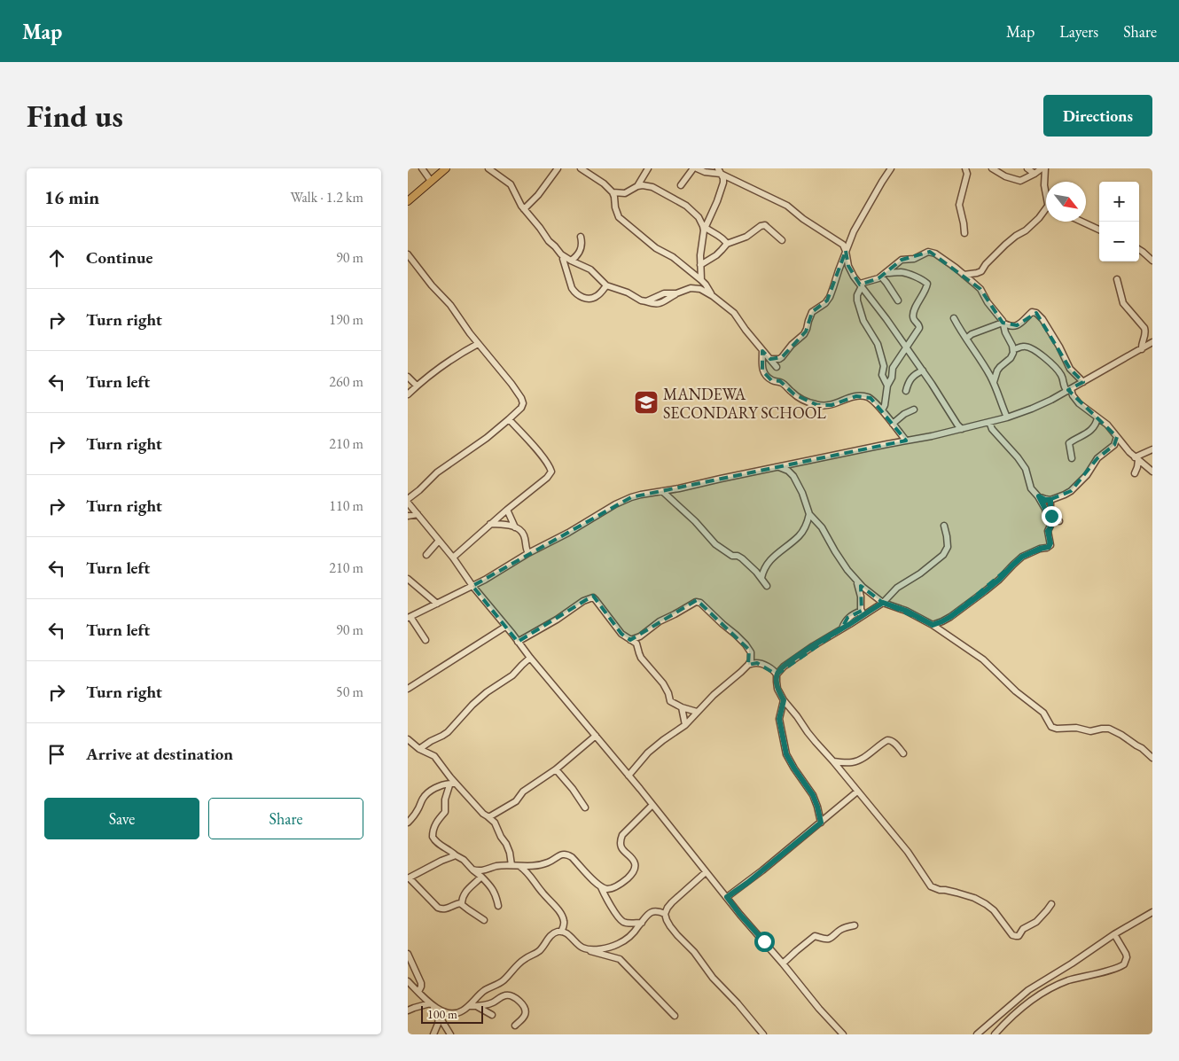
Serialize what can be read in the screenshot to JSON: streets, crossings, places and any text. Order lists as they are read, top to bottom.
{
  "places": {
    "school or university": ["MANDEWA SECONDARY SCHOOL"]
  },
  "scale_bar": "100 m",
  "north": "bottom right",
  "page": {
    "header": "Map",
    "nav": ["Map", "Layers", "Share"],
    "buttons": [
      "Directions",
      ["Save", "Share"]
    ],
    "title": "Find us",
    "heading": ["16 min", "Walk · 1.2 km"],
    "map_buttons": ["+", "−"],
    "list": [
      ["Continue", "90 m"],
      ["Turn right", "190 m"],
      ["Turn left", "260 m"],
      ["Turn right", "210 m"],
      ["Turn right", "110 m"],
      ["Turn left", "210 m"],
      ["Turn left", "90 m"],
      ["Turn right", "50 m"],
      "Arrive at destination"
    ],
    "scale": "100 m"
  }
}
